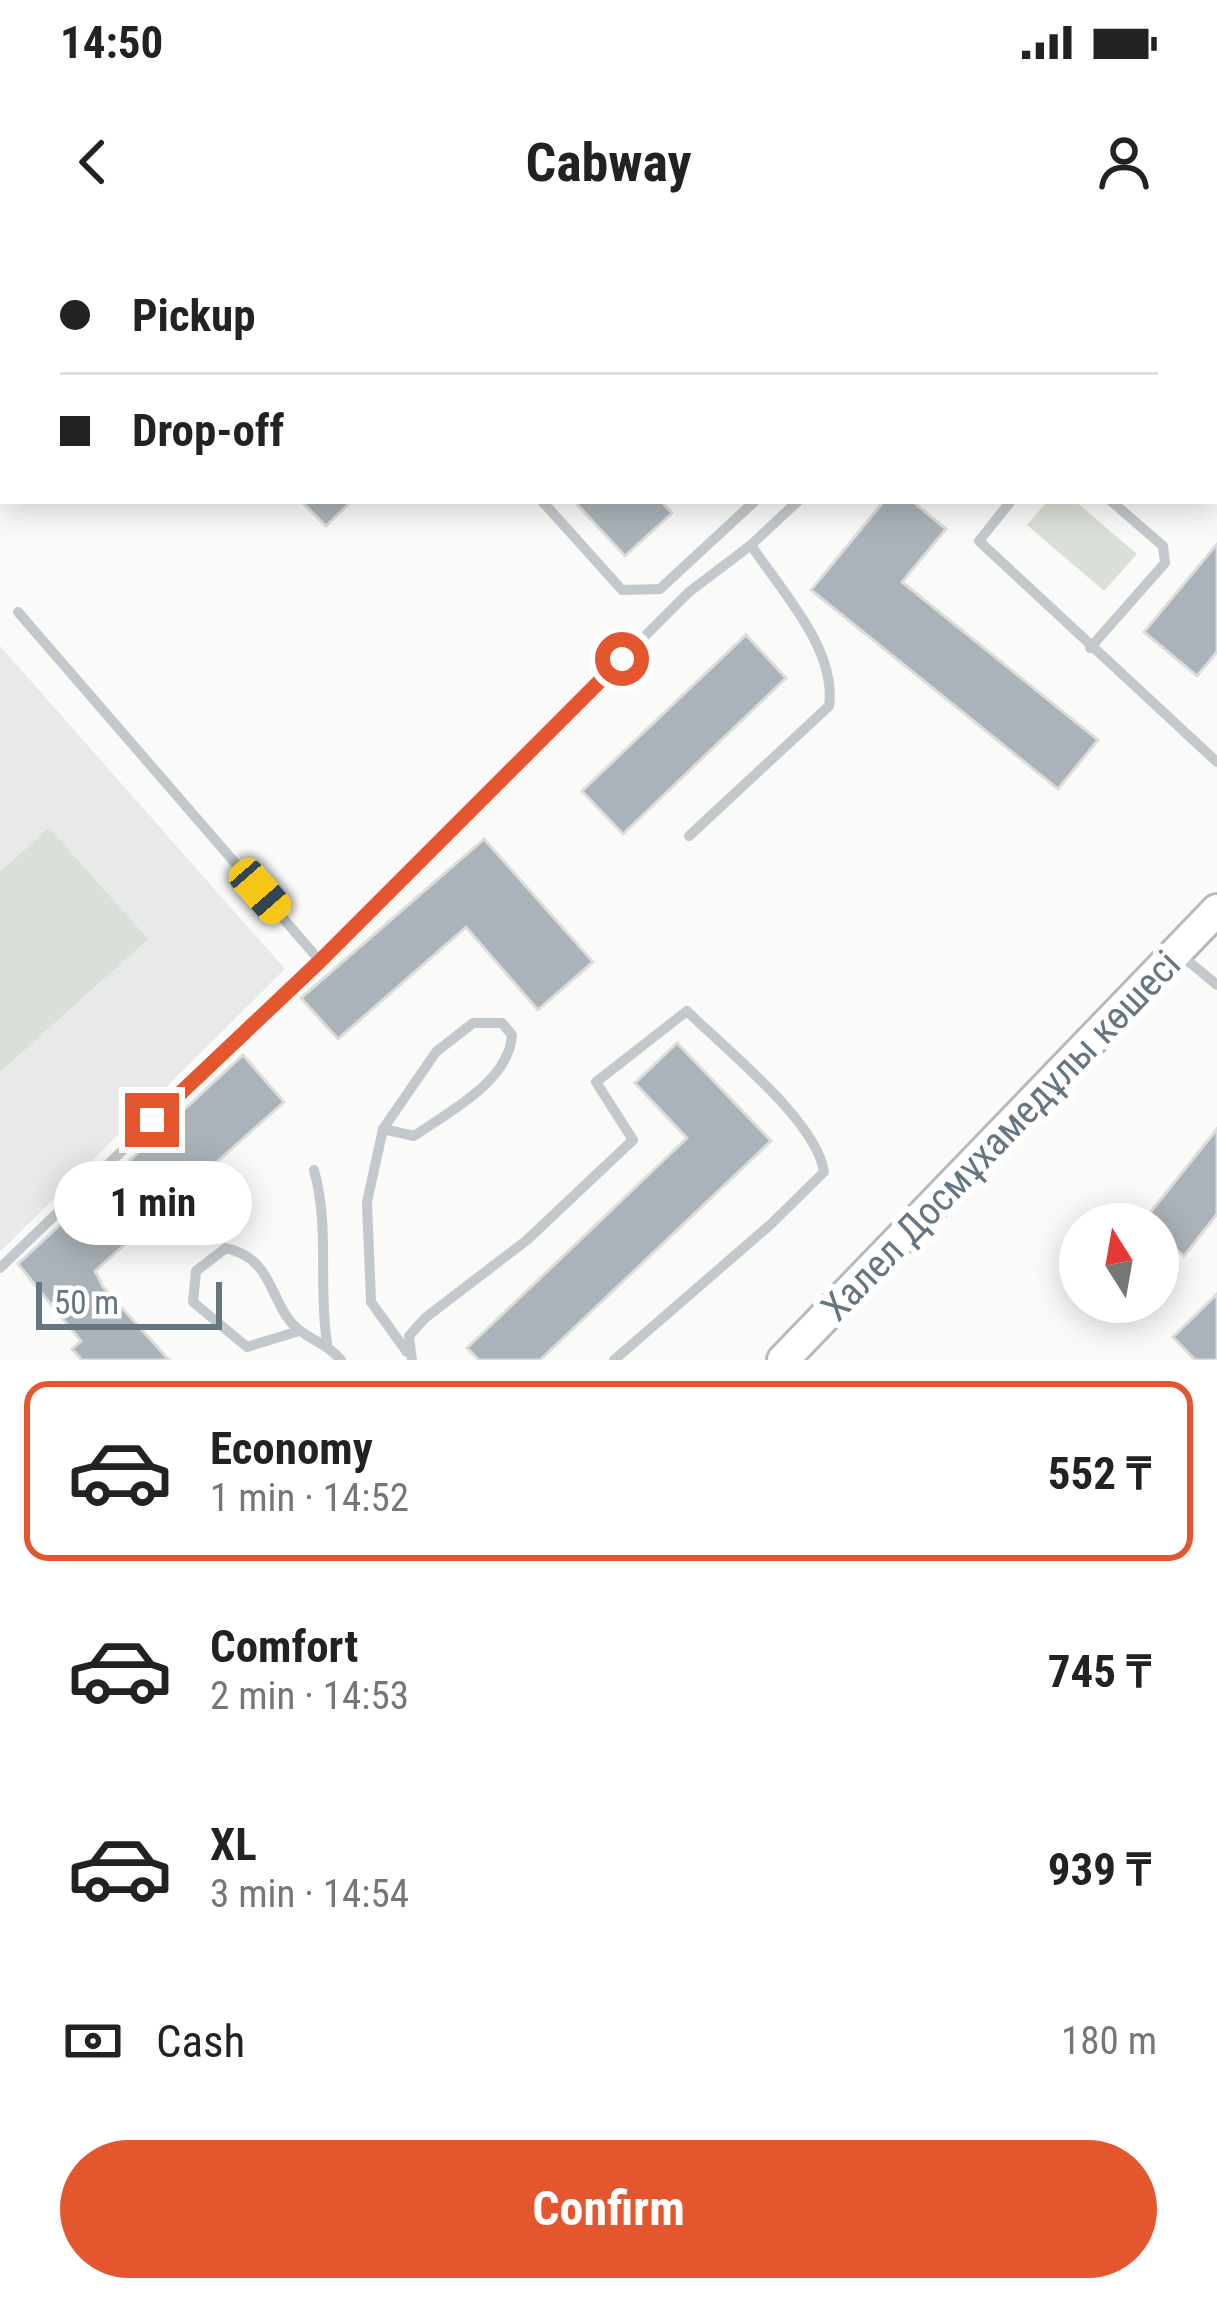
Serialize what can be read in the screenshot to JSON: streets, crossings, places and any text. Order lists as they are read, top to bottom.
{
  "streets": {
    "street": ["Халел Досмұхамедұлы көшесі"]
  },
  "scale_bar": "50 m",
  "north": "top",
  "page": {
    "status": "14:50",
    "header": "Cabway",
    "banner": ["Pickup", "Drop-off"],
    "bubble": "1 min",
    "scale": "50 m",
    "list": [
      {
        "name": "Economy",
        "note": "1 min · 14:52",
        "value": "552 ₸"
      },
      {
        "name": "Comfort",
        "note": "2 min · 14:53",
        "value": "745 ₸"
      },
      {
        "name": "XL",
        "note": "3 min · 14:54",
        "value": "939 ₸"
      }
    ],
    "pay": ["Cash", "180 m"],
    "buttons": "Confirm"
  }
}
